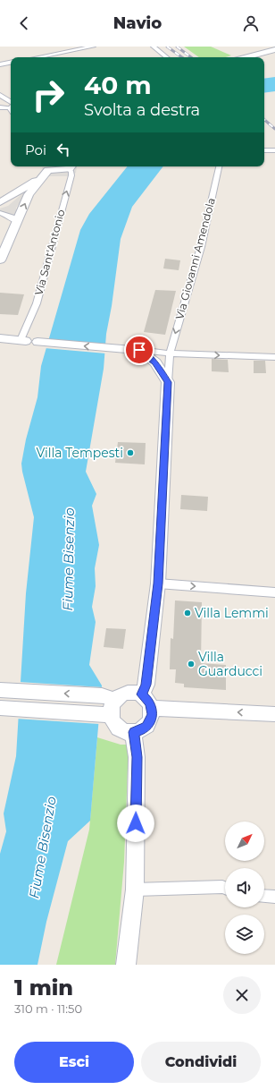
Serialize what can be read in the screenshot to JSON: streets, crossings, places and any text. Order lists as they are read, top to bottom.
{
  "streets": {
    "street": ["Via Sant'Antonio", "Via Giovanni Amendola"]
  },
  "one_way": ["Via Giovanni Amendola"],
  "water": ["Fiume Bisenzio"],
  "places": ["Villa Tempesti", "Villa Lemmi", "Villa Guarducci"],
  "north": "top right",
  "page": {
    "header": "Navio",
    "turn": ["40 m", "Svolta a destra"],
    "then": "Poi",
    "heading": ["1 min", "310 m · 11:50"],
    "buttons": ["Esci", "Condividi"]
  }
}
